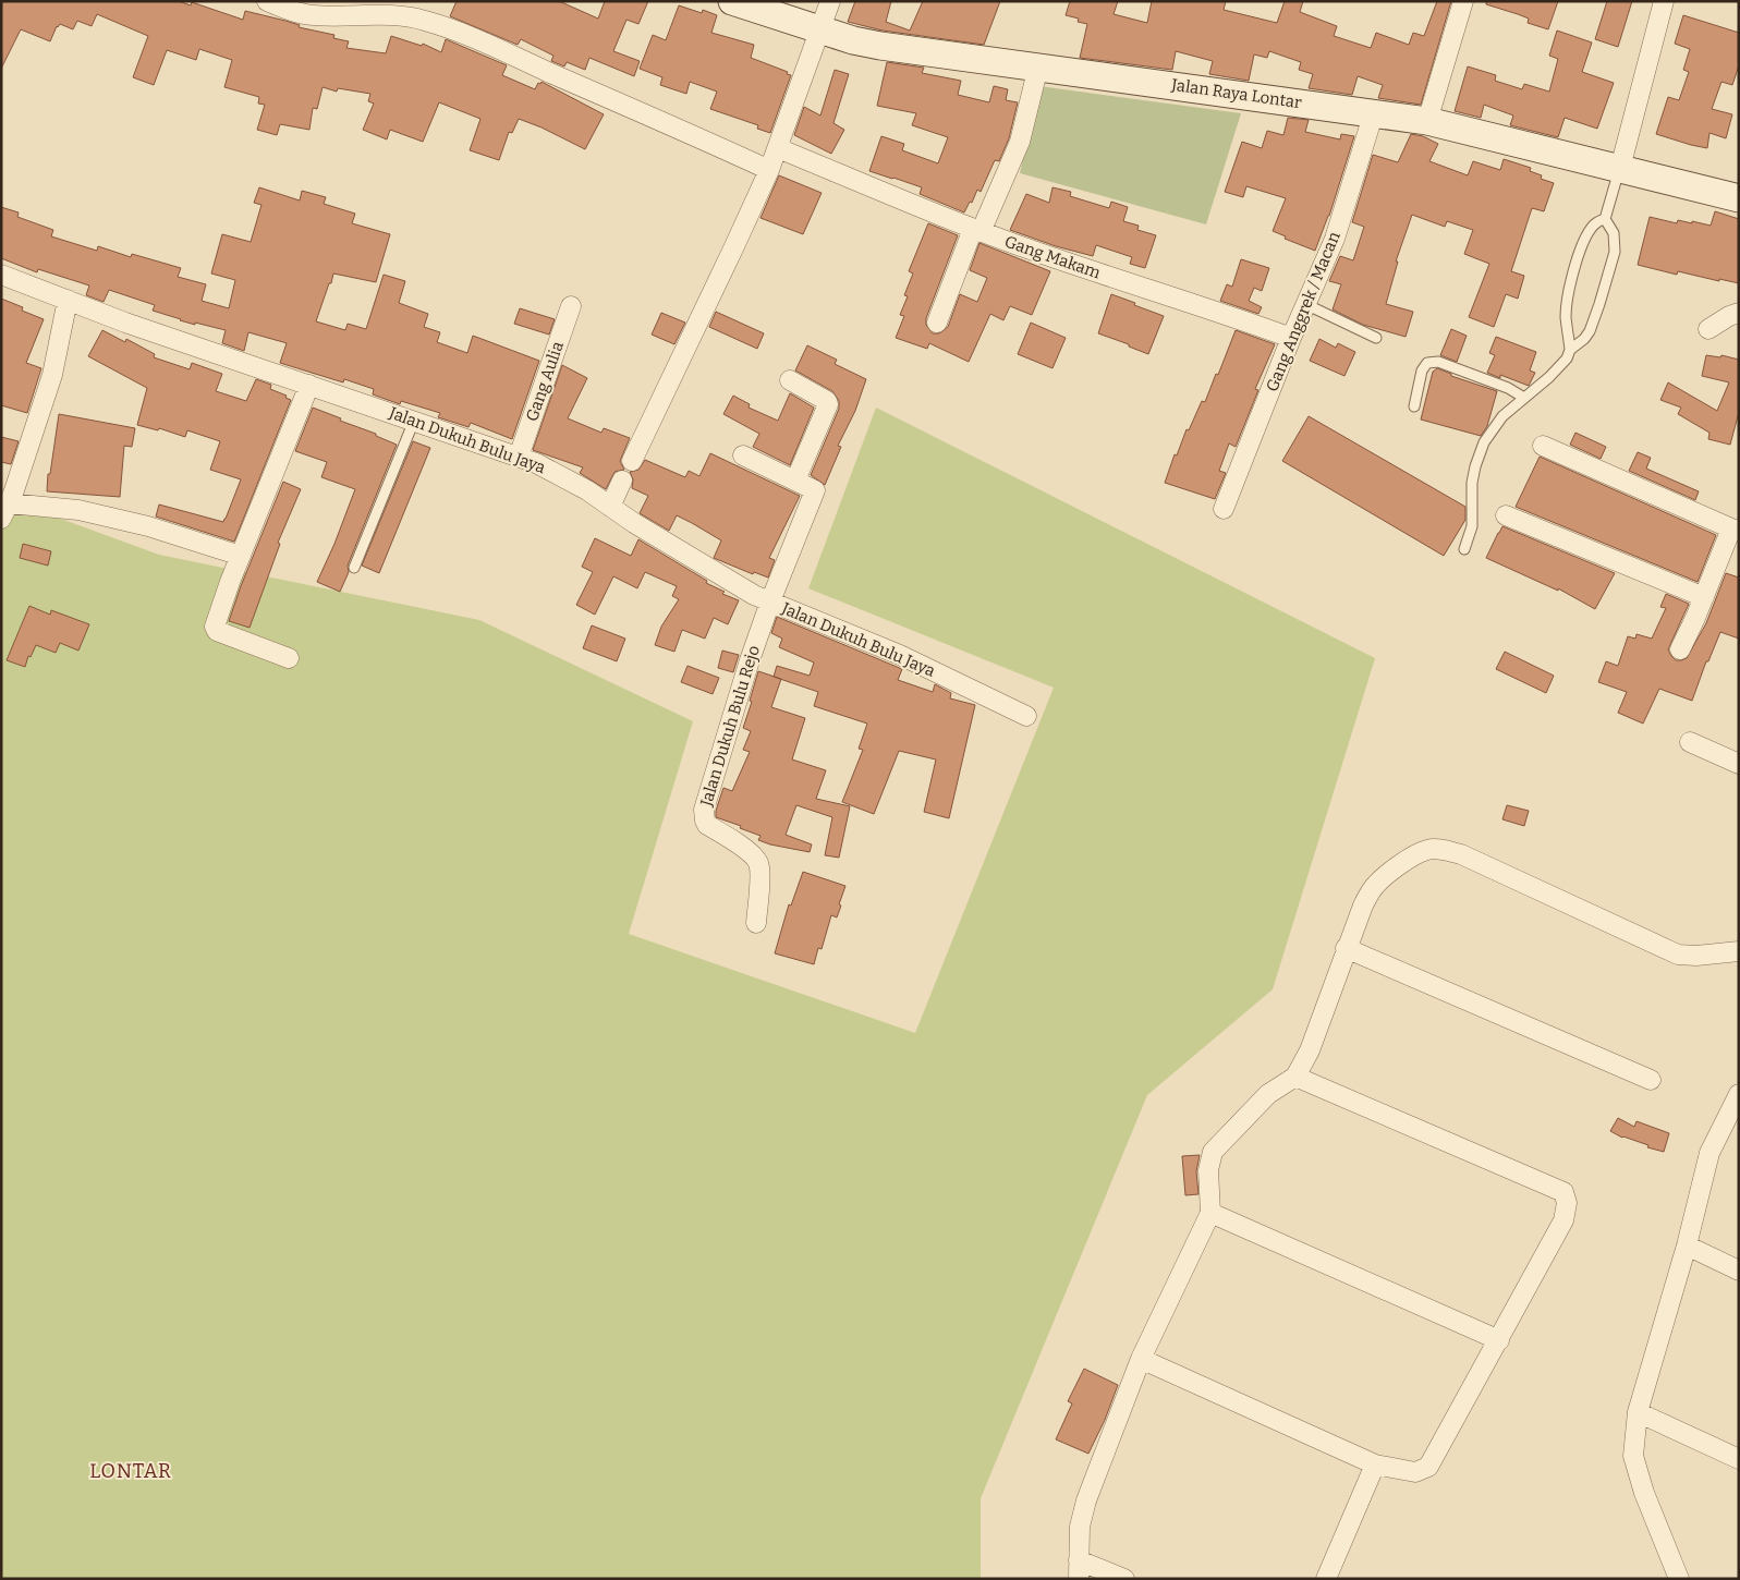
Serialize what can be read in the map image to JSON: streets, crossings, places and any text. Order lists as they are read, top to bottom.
{
  "streets": {
    "street": [
      "Jalan Raya Lontar",
      "Gang Makam",
      "Gang Anggrek / Macan",
      "Gang Aulia",
      "Jalan Dukuh Bulu Jaya",
      "Jalan Dukuh Bulu Rejo"
    ]
  },
  "crossings": [
    ["Jalan Raya Lontar", "Gang Anggrek / Macan"],
    ["Gang Makam", "Gang Anggrek / Macan"],
    ["Gang Aulia", "Jalan Dukuh Bulu Jaya"],
    ["Jalan Dukuh Bulu Jaya", "Jalan Dukuh Bulu Rejo"]
  ],
  "districts": ["LONTAR"]
}
